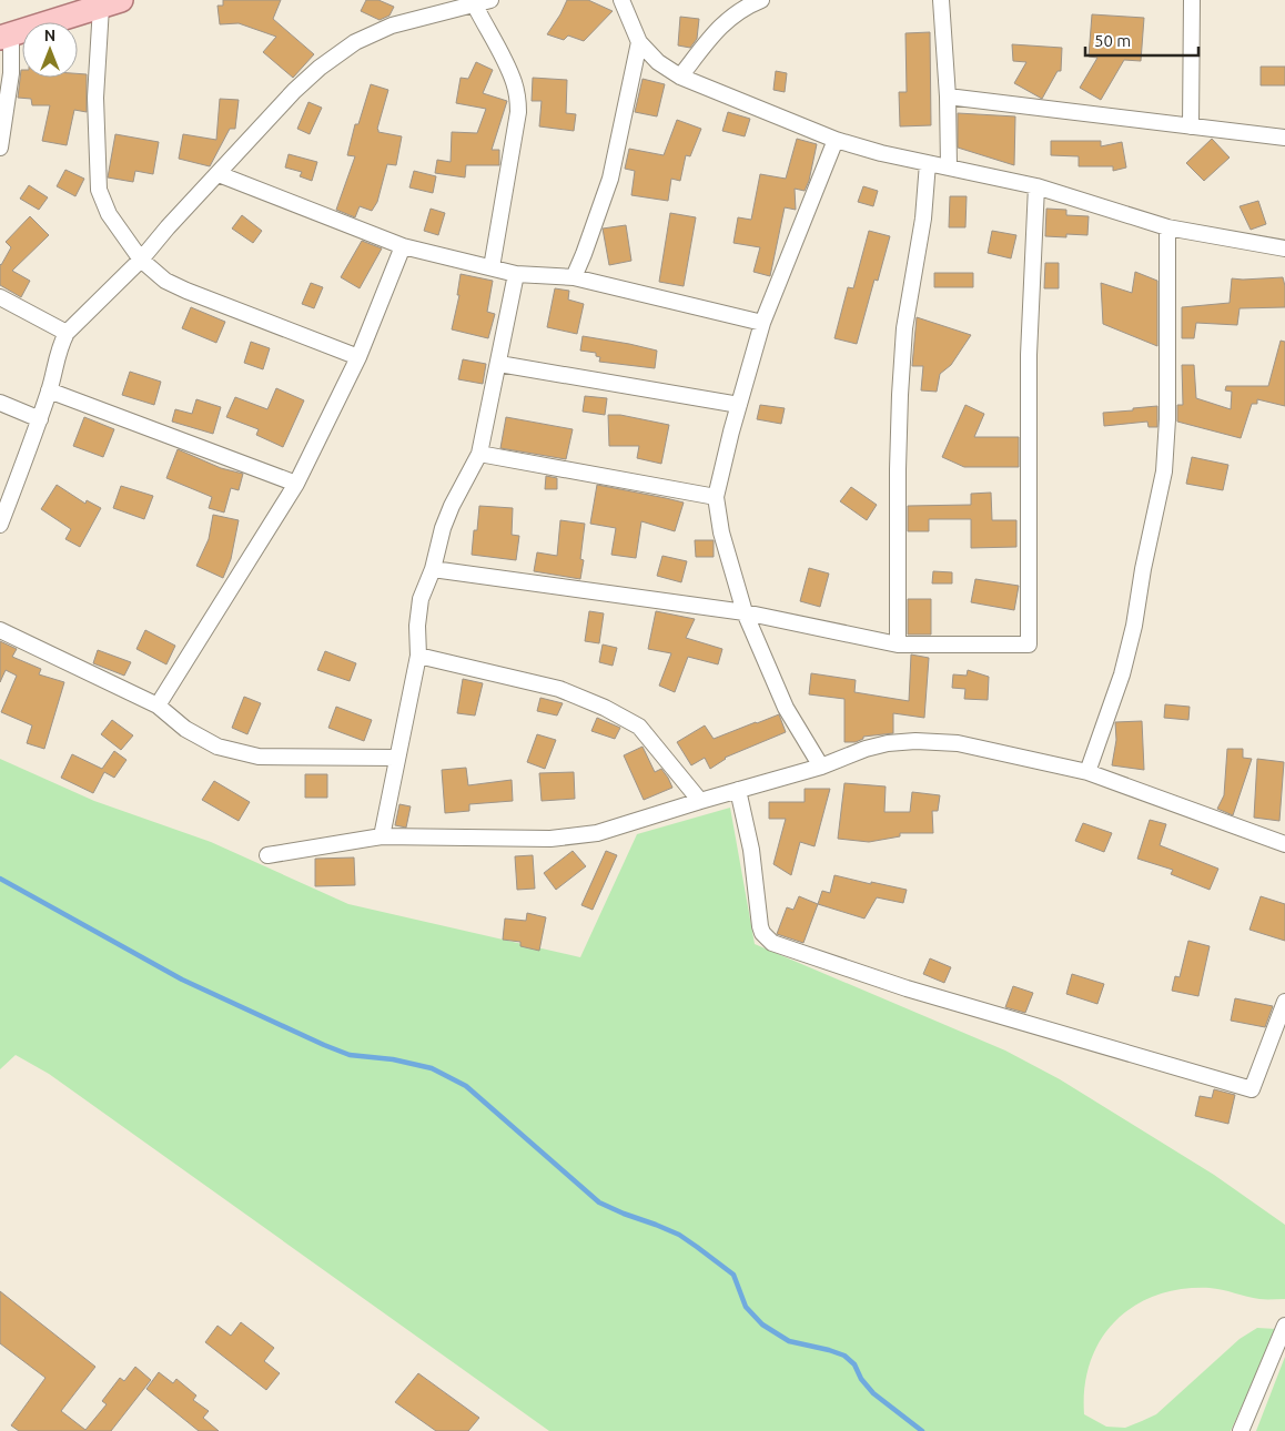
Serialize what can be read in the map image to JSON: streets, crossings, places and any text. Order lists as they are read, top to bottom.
{
  "scale_bar": "50 m",
  "north": "top"
}
